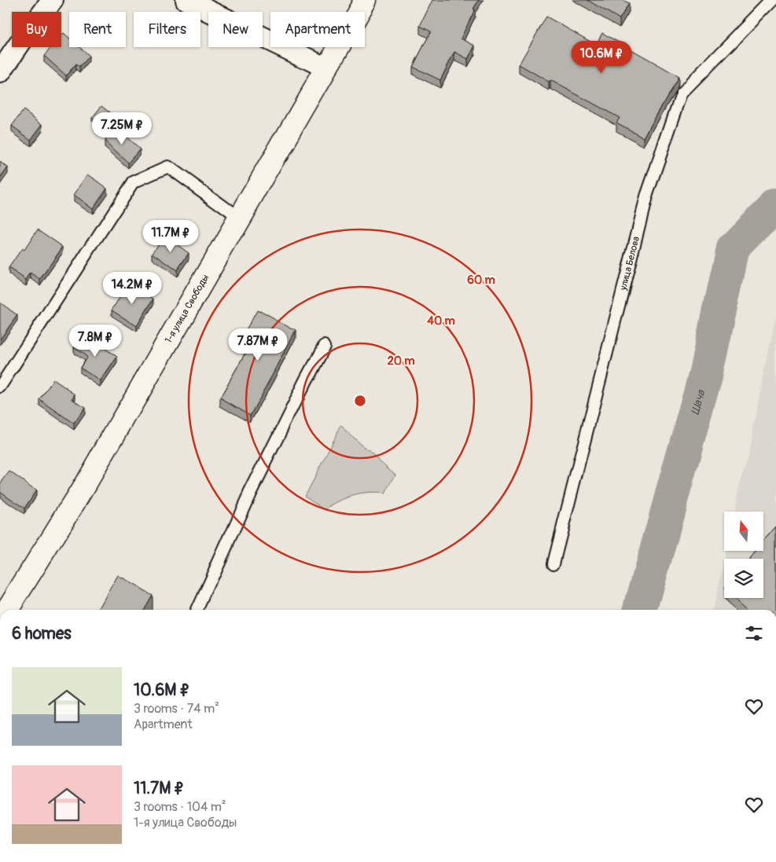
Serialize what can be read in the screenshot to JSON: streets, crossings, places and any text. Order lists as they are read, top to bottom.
{
  "streets": {
    "street": ["1-я улица Свободы"],
    "lane": ["улица Белова"]
  },
  "water": ["Шача"],
  "north": "top",
  "page": {
    "chip": [
      "Buy",
      "Rent",
      "Filters",
      "New",
      "Apartment"
    ],
    "price": [
      "10.6M ₽",
      "7.25M ₽",
      "11.7M ₽",
      "14.2M ₽",
      "7.8M ₽",
      "7.87M ₽"
    ],
    "heading": "6 homes",
    "list": [
      {
        "name": "10.6M ₽",
        "note": "3 rooms · 74 m² · Apartment"
      },
      {
        "name": "11.7M ₽",
        "note": "3 rooms · 104 m² · 1-я улица Свободы"
      }
    ]
  },
  "rings": ["60 m", "40 m", "20 m"]
}
